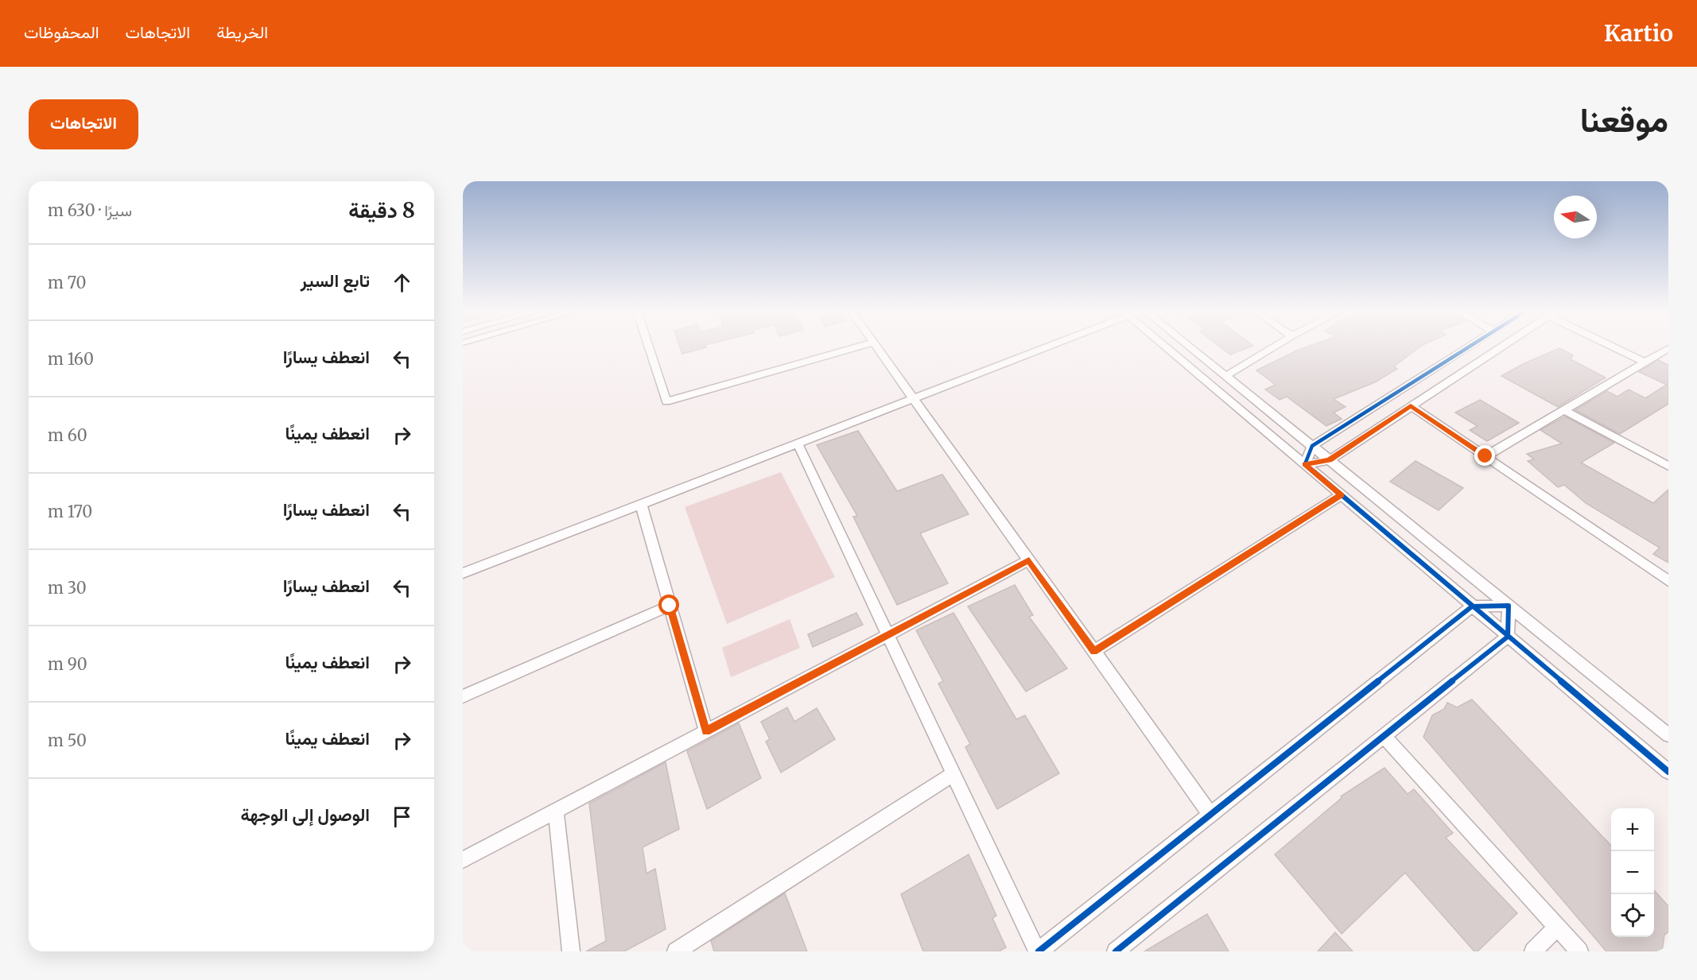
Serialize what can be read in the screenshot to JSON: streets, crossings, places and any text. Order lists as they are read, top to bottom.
{
  "north": "left",
  "page": {
    "header": "Kartio",
    "nav": ["الخريطة", "الاتجاهات", "المحفوظات"],
    "title": "موقعنا",
    "buttons": "الاتجاهات",
    "heading": ["8 دقيقة", "سيرًا · 630 m"],
    "list": [
      ["تابع السير", "70 m"],
      ["انعطف يسارًا", "160 m"],
      ["انعطف يمينًا", "60 m"],
      ["انعطف يسارًا", "170 m"],
      ["انعطف يسارًا", "30 m"],
      ["انعطف يمينًا", "90 m"],
      ["انعطف يمينًا", "50 m"],
      "الوصول إلى الوجهة"
    ],
    "map_buttons": ["+", "−"]
  }
}
